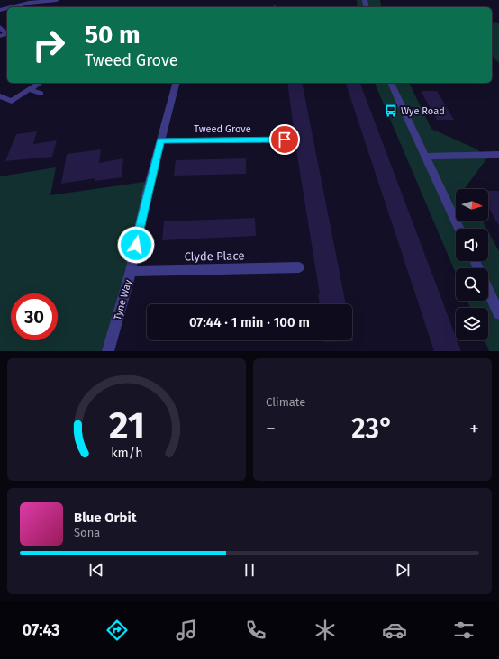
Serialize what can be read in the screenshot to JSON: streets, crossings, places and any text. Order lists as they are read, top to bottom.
{
  "streets": {
    "street": ["Tweed Grove", "Clyde Place", "Tyne Way"]
  },
  "crossings": [
    ["Tweed Grove", "Tyne Way"],
    ["Clyde Place", "Tyne Way"]
  ],
  "places": {
    "bus stop": ["Wye Road"]
  },
  "north": "right",
  "page": {
    "turn": ["50 m", "Tweed Grove"],
    "limit": "30",
    "trip": "07:44 · 1 min · 100 m",
    "tile": "Climate",
    "heat": ["−", "23°", "+"],
    "song": ["Blue Orbit", "Sona"],
    "tabs": "07:43",
    "gauge": ["21", "km/h"]
  }
}
